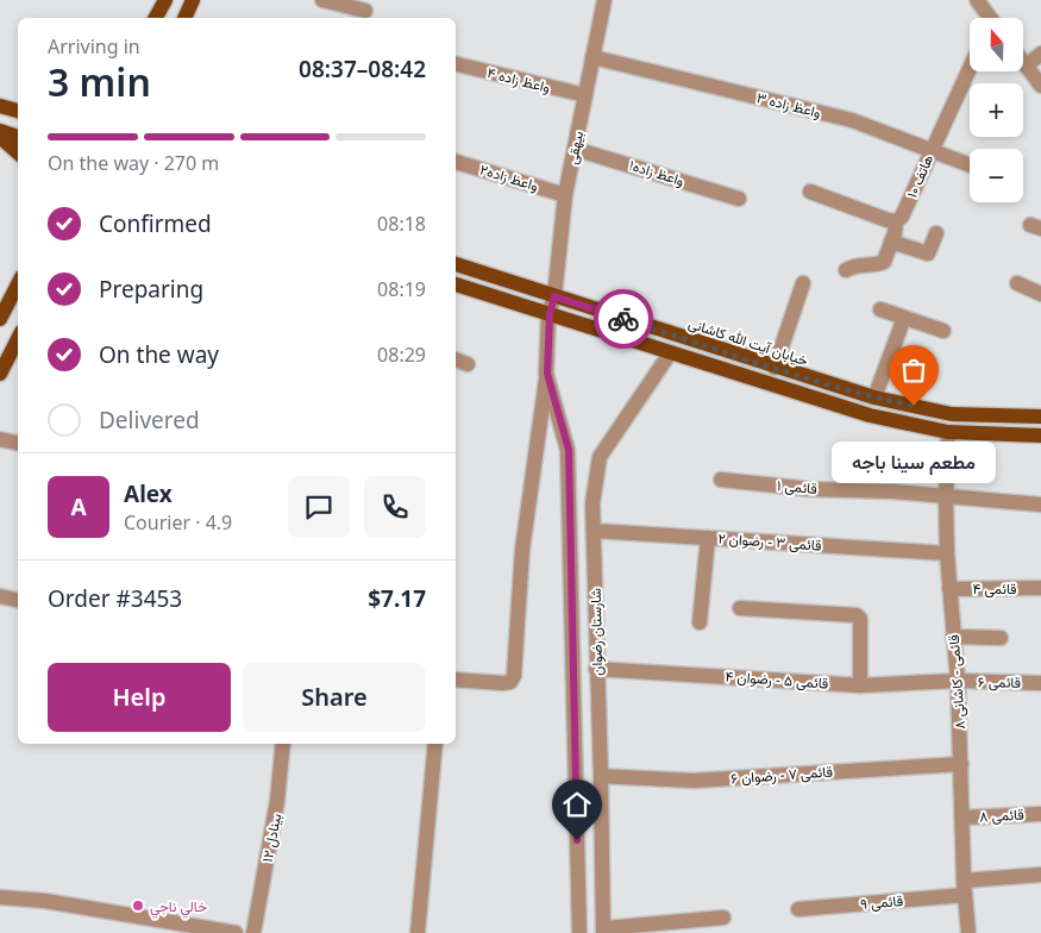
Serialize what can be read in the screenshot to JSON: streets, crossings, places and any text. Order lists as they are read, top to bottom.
{
  "streets": {
    "main road": ["خیابان آیت الله کاشانی"],
    "street": [
      "واعظ زاده ۴",
      "واعظ زاده ۳",
      "بیهقی",
      "واعظ زاده۱",
      "هاتف ۱۰",
      "واعظ زاده۲",
      "قائمی ۱",
      "قائمی ۳ - رضوان ۲",
      "قائمی ۴",
      "شارستان رضوان",
      "قائمی ۵ - رضوان ۴",
      "قائمی - کاشانی ۸",
      "قائمی ۶",
      "قائمی ۷ - رضوان ۶",
      "قائمی ۸",
      "بینادل ۱۲",
      "قائمی ۹"
    ]
  },
  "crossings": [
    ["واعظ زاده ۴", "بیهقی"],
    ["واعظ زاده ۳", "بیهقی"],
    ["واعظ زاده ۳", "هاتف ۱۰"],
    ["بیهقی", "واعظ زاده۱"],
    ["بیهقی", "واعظ زاده۲"],
    ["بیهقی", "خیابان آیت الله کاشانی"],
    ["بیهقی", "شارستان رضوان"],
    ["قائمی ۱", "قائمی - کاشانی ۸"],
    ["قائمی ۳ - رضوان ۲", "شارستان رضوان"],
    ["قائمی ۳ - رضوان ۲", "قائمی - کاشانی ۸"],
    ["قائمی ۴", "قائمی - کاشانی ۸"],
    ["شارستان رضوان", "قائمی ۵ - رضوان ۴"],
    ["شارستان رضوان", "قائمی ۷ - رضوان ۶"],
    ["قائمی ۵ - رضوان ۴", "قائمی - کاشانی ۸"],
    ["قائمی ۵ - رضوان ۴", "قائمی ۶"],
    ["قائمی - کاشانی ۸", "قائمی ۶"],
    ["قائمی - کاشانی ۸", "قائمی ۷ - رضوان ۶"],
    ["قائمی - کاشانی ۸", "قائمی ۸"],
    ["قائمی - کاشانی ۸", "قائمی ۹"]
  ],
  "places": ["مطعم سينا باجه", "خالي ناجي"],
  "north": "top",
  "page": {
    "map_buttons": ["+", "−"],
    "heading": ["3 min", "Arriving in", "08:37–08:42"],
    "panel": [
      "Alex",
      "Courier · 4.9",
      "Order #3453",
      "$7.17"
    ],
    "bar": "On the way · 270 m",
    "list": [
      ["Confirmed", "08:18"],
      ["Preparing", "08:19"],
      ["On the way", "08:29"],
      "Delivered"
    ],
    "bubble": "مطعم سينا باجه",
    "round": "A",
    "buttons": ["Help", "Share"]
  }
}
